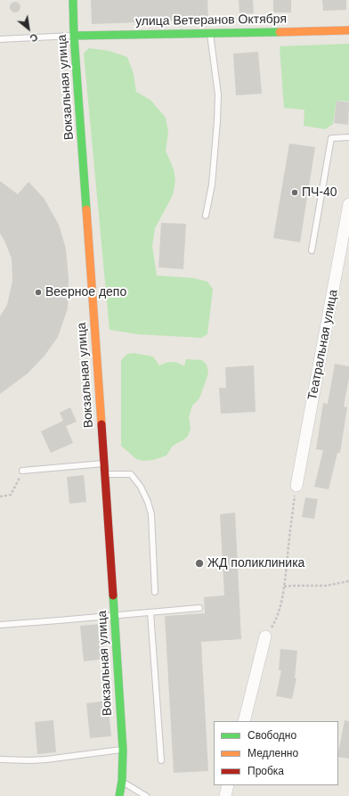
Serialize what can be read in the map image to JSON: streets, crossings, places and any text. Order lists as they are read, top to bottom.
{
  "streets": {
    "street": ["улица Ветеранов Октября", "Вокзальная улица", "Театральная улица"]
  },
  "crossings": [
    ["улица Ветеранов Октября", "Вокзальная улица"]
  ],
  "places": ["ПЧ-40", "Веерное депо", "ЖД поликлиника"],
  "legend": ["Свободно", "Медленно", "Пробка"],
  "north": "bottom right"
}
